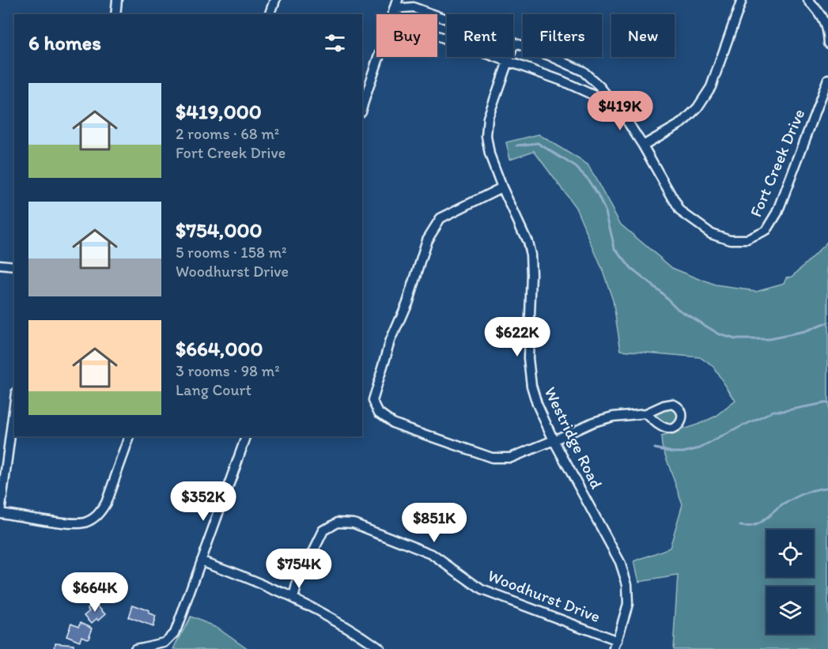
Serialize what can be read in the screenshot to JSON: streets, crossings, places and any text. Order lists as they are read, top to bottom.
{
  "streets": {
    "street": ["Fort Creek Drive", "Westridge Road", "Woodhurst Drive"]
  },
  "crossings": [
    ["Fort Creek Drive", "Westridge Road"],
    ["Westridge Road", "Woodhurst Drive"]
  ],
  "page": {
    "chip": [
      "Buy",
      "Rent",
      "Filters",
      "New"
    ],
    "heading": "6 homes",
    "list": [
      {
        "name": "$419,000",
        "note": "2 rooms · 68 m² · Fort Creek Drive"
      },
      {
        "name": "$754,000",
        "note": "5 rooms · 158 m² · Woodhurst Drive"
      },
      {
        "name": "$664,000",
        "note": "3 rooms · 98 m² · Lang Court"
      }
    ],
    "price": [
      "$419K",
      "$622K",
      "$352K",
      "$851K",
      "$754K",
      "$664K"
    ]
  }
}
